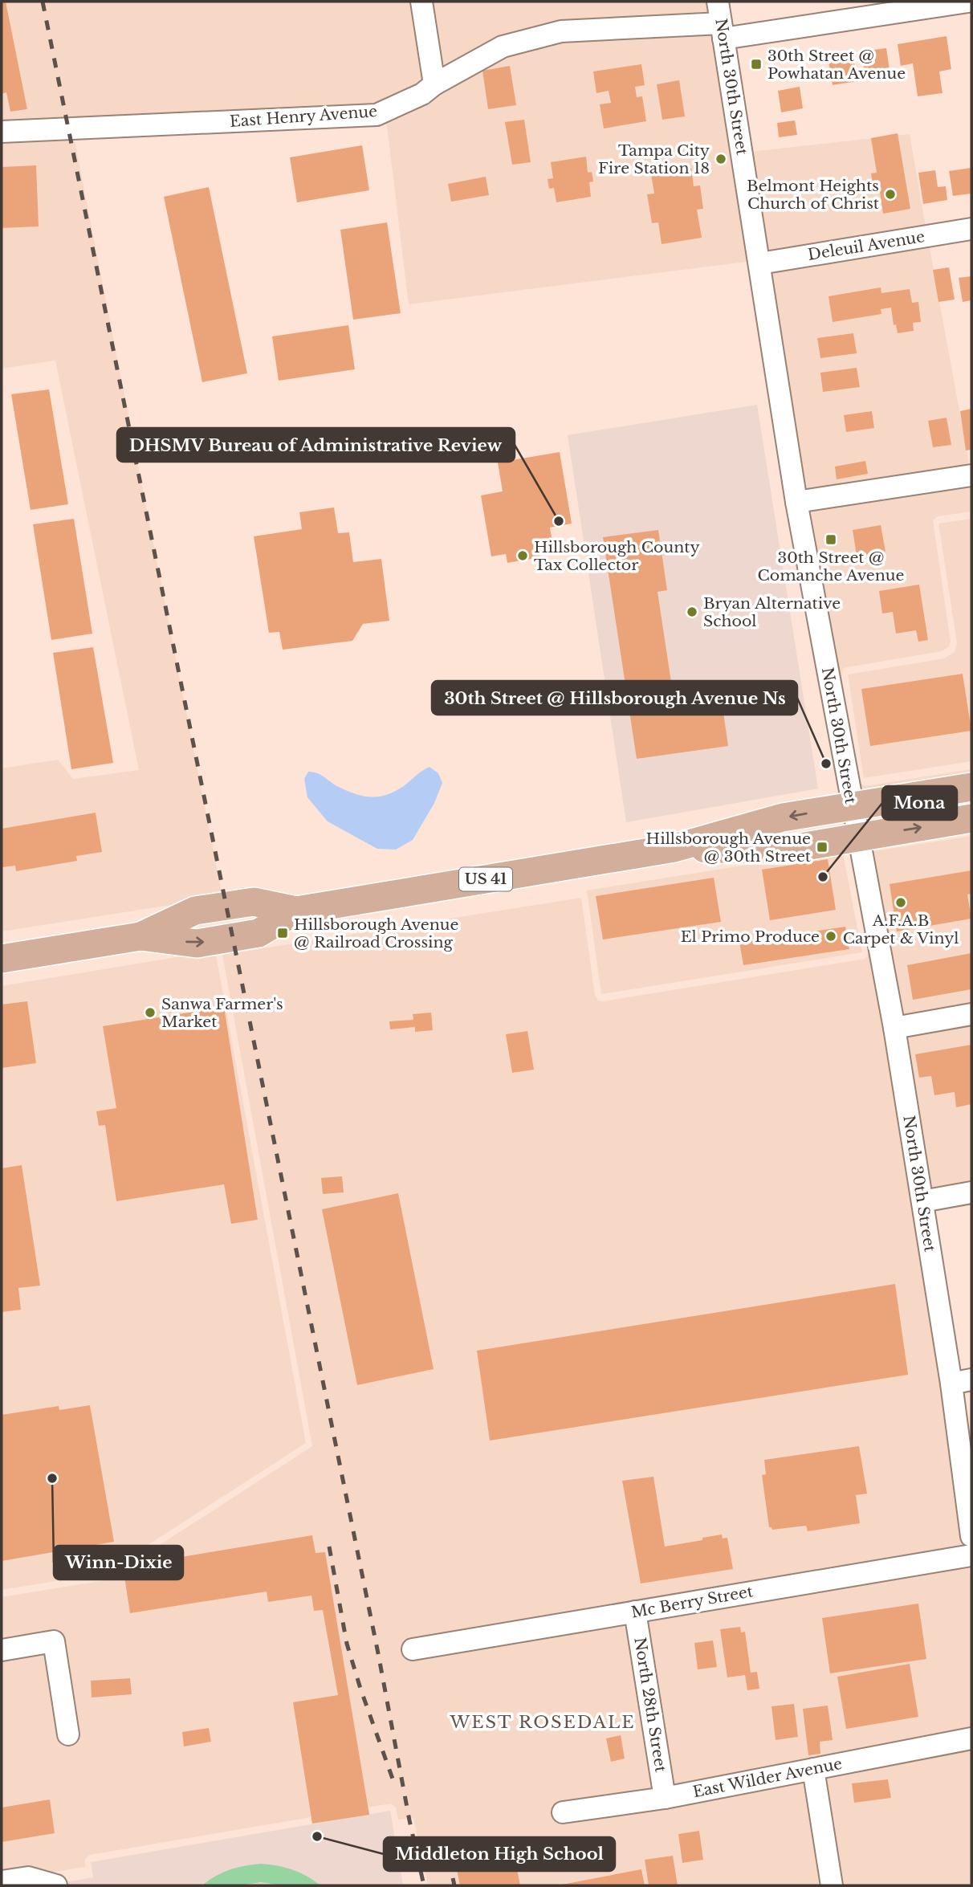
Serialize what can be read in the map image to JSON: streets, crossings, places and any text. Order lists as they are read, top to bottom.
{
  "streets": {
    "main road": ["US 41"],
    "street": [
      "North 30th Street",
      "East Henry Avenue",
      "Deleuil Avenue",
      "Mc Berry Street",
      "North 28th Street",
      "East Wilder Avenue"
    ]
  },
  "crossings": [
    ["North 30th Street", "East Henry Avenue"],
    ["North 30th Street", "Deleuil Avenue"],
    ["North 30th Street", "US 41"],
    ["Mc Berry Street", "North 28th Street"],
    ["North 28th Street", "East Wilder Avenue"]
  ],
  "districts": ["WEST ROSEDALE"],
  "places": {
    "transit": [
      "30th Street @ Powhatan Avenue",
      "30th Street @ Comanche Avenue",
      "Hillsborough Avenue @ 30th Street",
      "Hillsborough Avenue @ Railroad Crossing"
    ],
    "other": [
      "Tampa City Fire Station 18",
      "Belmont Heights Church of Christ",
      "DHSMV Bureau of Administrative Review",
      "Hillsborough County Tax Collector",
      "Bryan Alternative School",
      "30th Street @ Hillsborough Avenue Ns",
      "Mona",
      "A.F.A.B Carpet & Vinyl",
      "El Primo Produce",
      "Sanwa Farmer's Market",
      "Winn-Dixie",
      "Middleton High School"
    ]
  }
}
